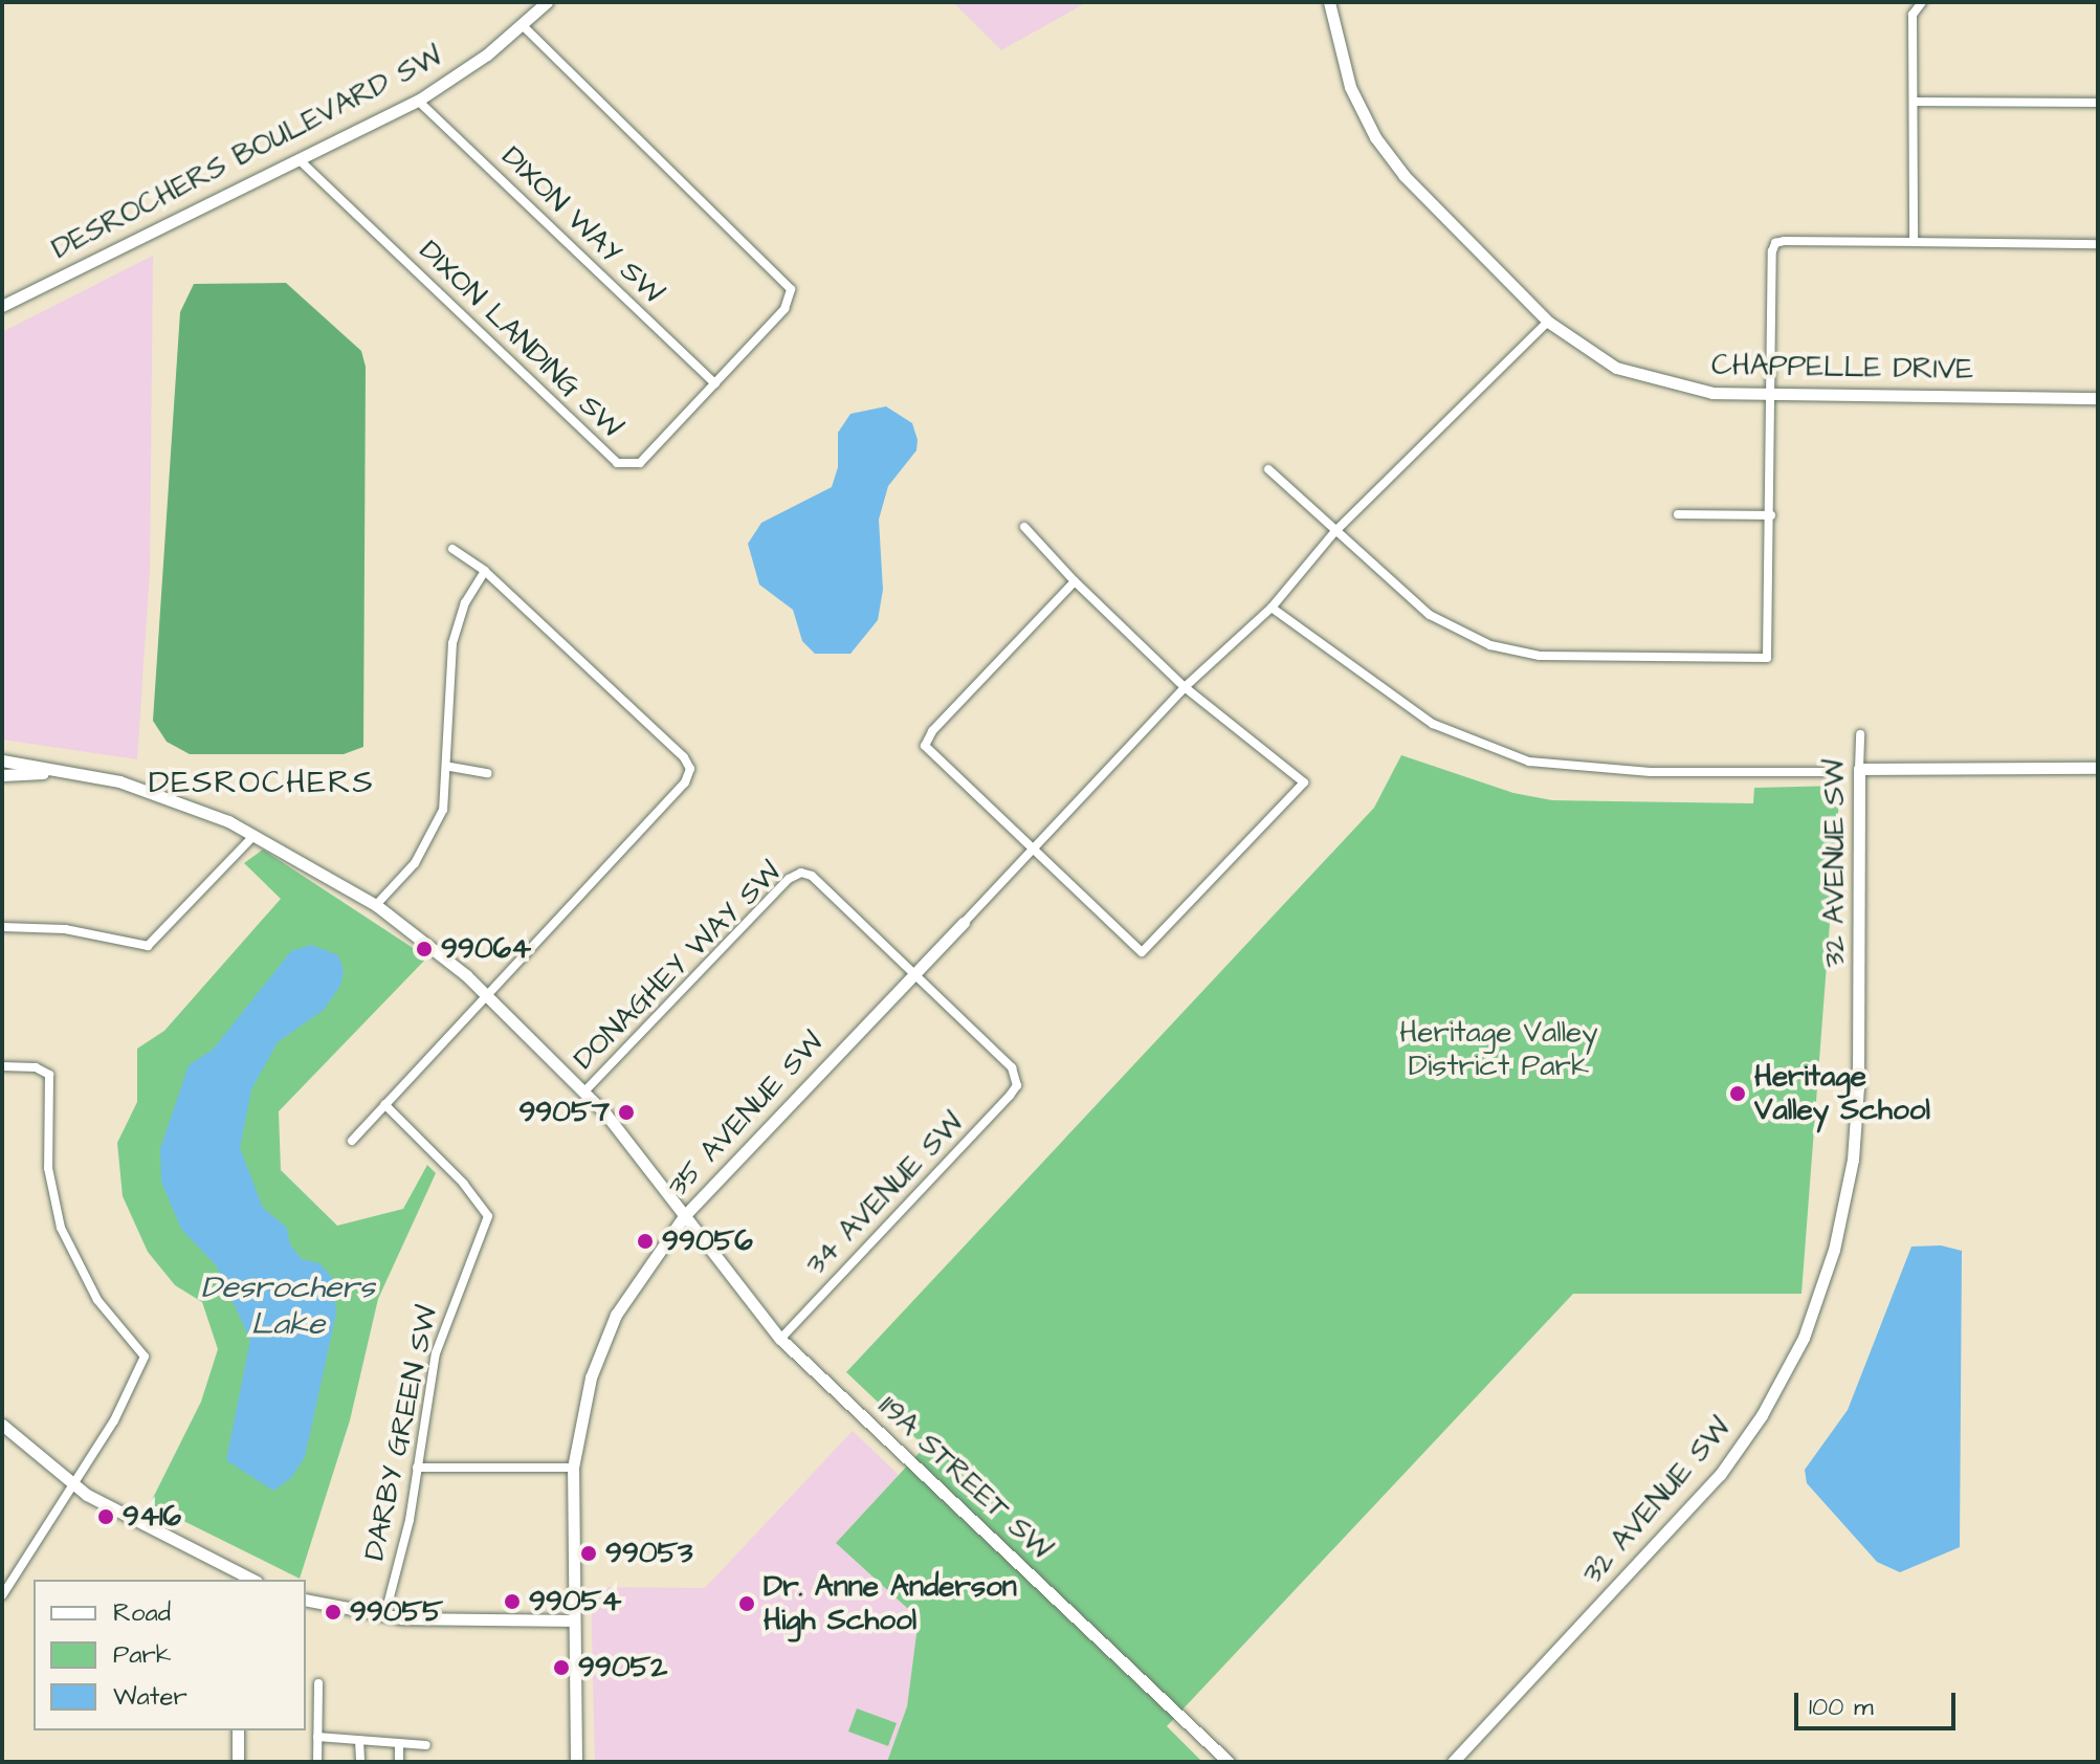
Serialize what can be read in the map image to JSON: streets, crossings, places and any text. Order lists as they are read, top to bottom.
{
  "streets": {
    "street": [
      "DESROCHERS BOULEVARD SW",
      "DIXON WAY SW",
      "DIXON LANDING SW",
      "CHAPPELLE DRIVE",
      "32 AVENUE SW",
      "DONAGHEY WAY SW",
      "35 AVENUE SW",
      "34 AVENUE SW",
      "DARBY GREEN SW",
      "119A STREET SW"
    ]
  },
  "crossings": [
    ["DESROCHERS BOULEVARD SW", "DIXON WAY SW"],
    ["DESROCHERS BOULEVARD SW", "DIXON LANDING SW"],
    ["DIXON WAY SW", "DIXON LANDING SW"],
    ["DONAGHEY WAY SW", "35 AVENUE SW"],
    ["DONAGHEY WAY SW", "34 AVENUE SW"],
    ["DONAGHEY WAY SW", "119A STREET SW"],
    ["35 AVENUE SW", "34 AVENUE SW"],
    ["35 AVENUE SW", "119A STREET SW"],
    ["34 AVENUE SW", "119A STREET SW"]
  ],
  "districts": ["DESROCHERS"],
  "water": ["Desrochers Lake"],
  "parks": ["Heritage Valley District Park"],
  "places": [
    "99064",
    "Heritage Valley School",
    "99057",
    "99056",
    "9416",
    "99053",
    "99054",
    "Dr. Anne Anderson High School",
    "99055",
    "99052"
  ],
  "legend": ["Road", "Park", "Water"],
  "scale_bar": "100 m"
}
